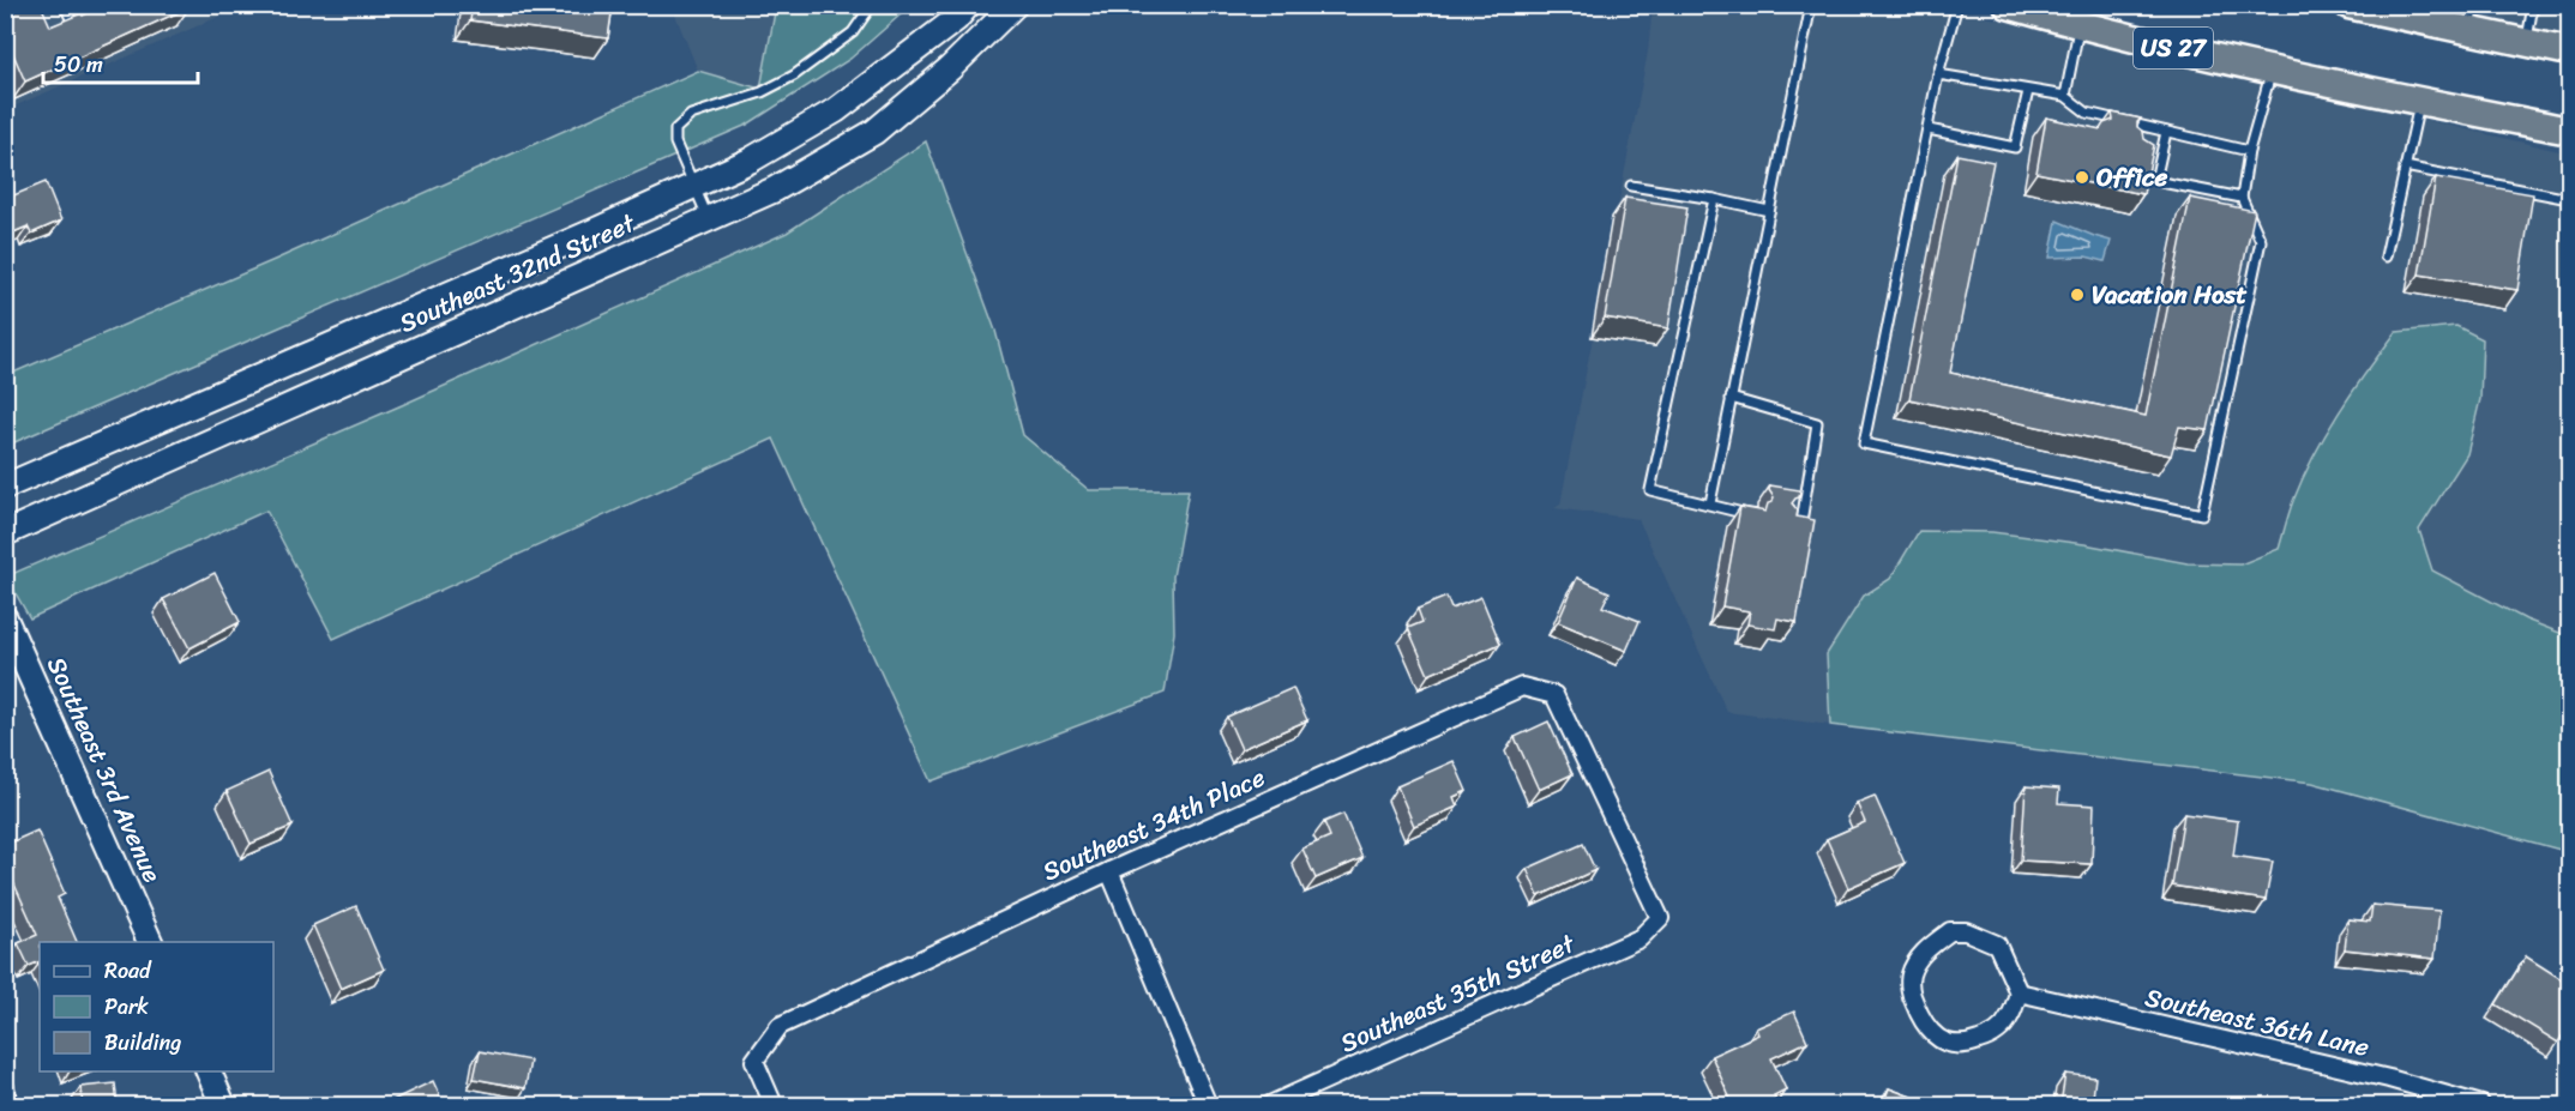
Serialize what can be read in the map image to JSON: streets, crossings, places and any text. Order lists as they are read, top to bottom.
{
  "streets": {
    "highway": ["US 27"],
    "main road": ["Southeast 32nd Street", "Southeast 3rd Avenue"],
    "street": ["Southeast 34th Place", "Southeast 35th Street", "Southeast 36th Lane"]
  },
  "crossings": [
    ["Southeast 34th Place", "Southeast 35th Street"]
  ],
  "places": ["Office", "Vacation Host"],
  "legend": ["Road", "Park", "Building"],
  "scale_bar": "50 m"
}
